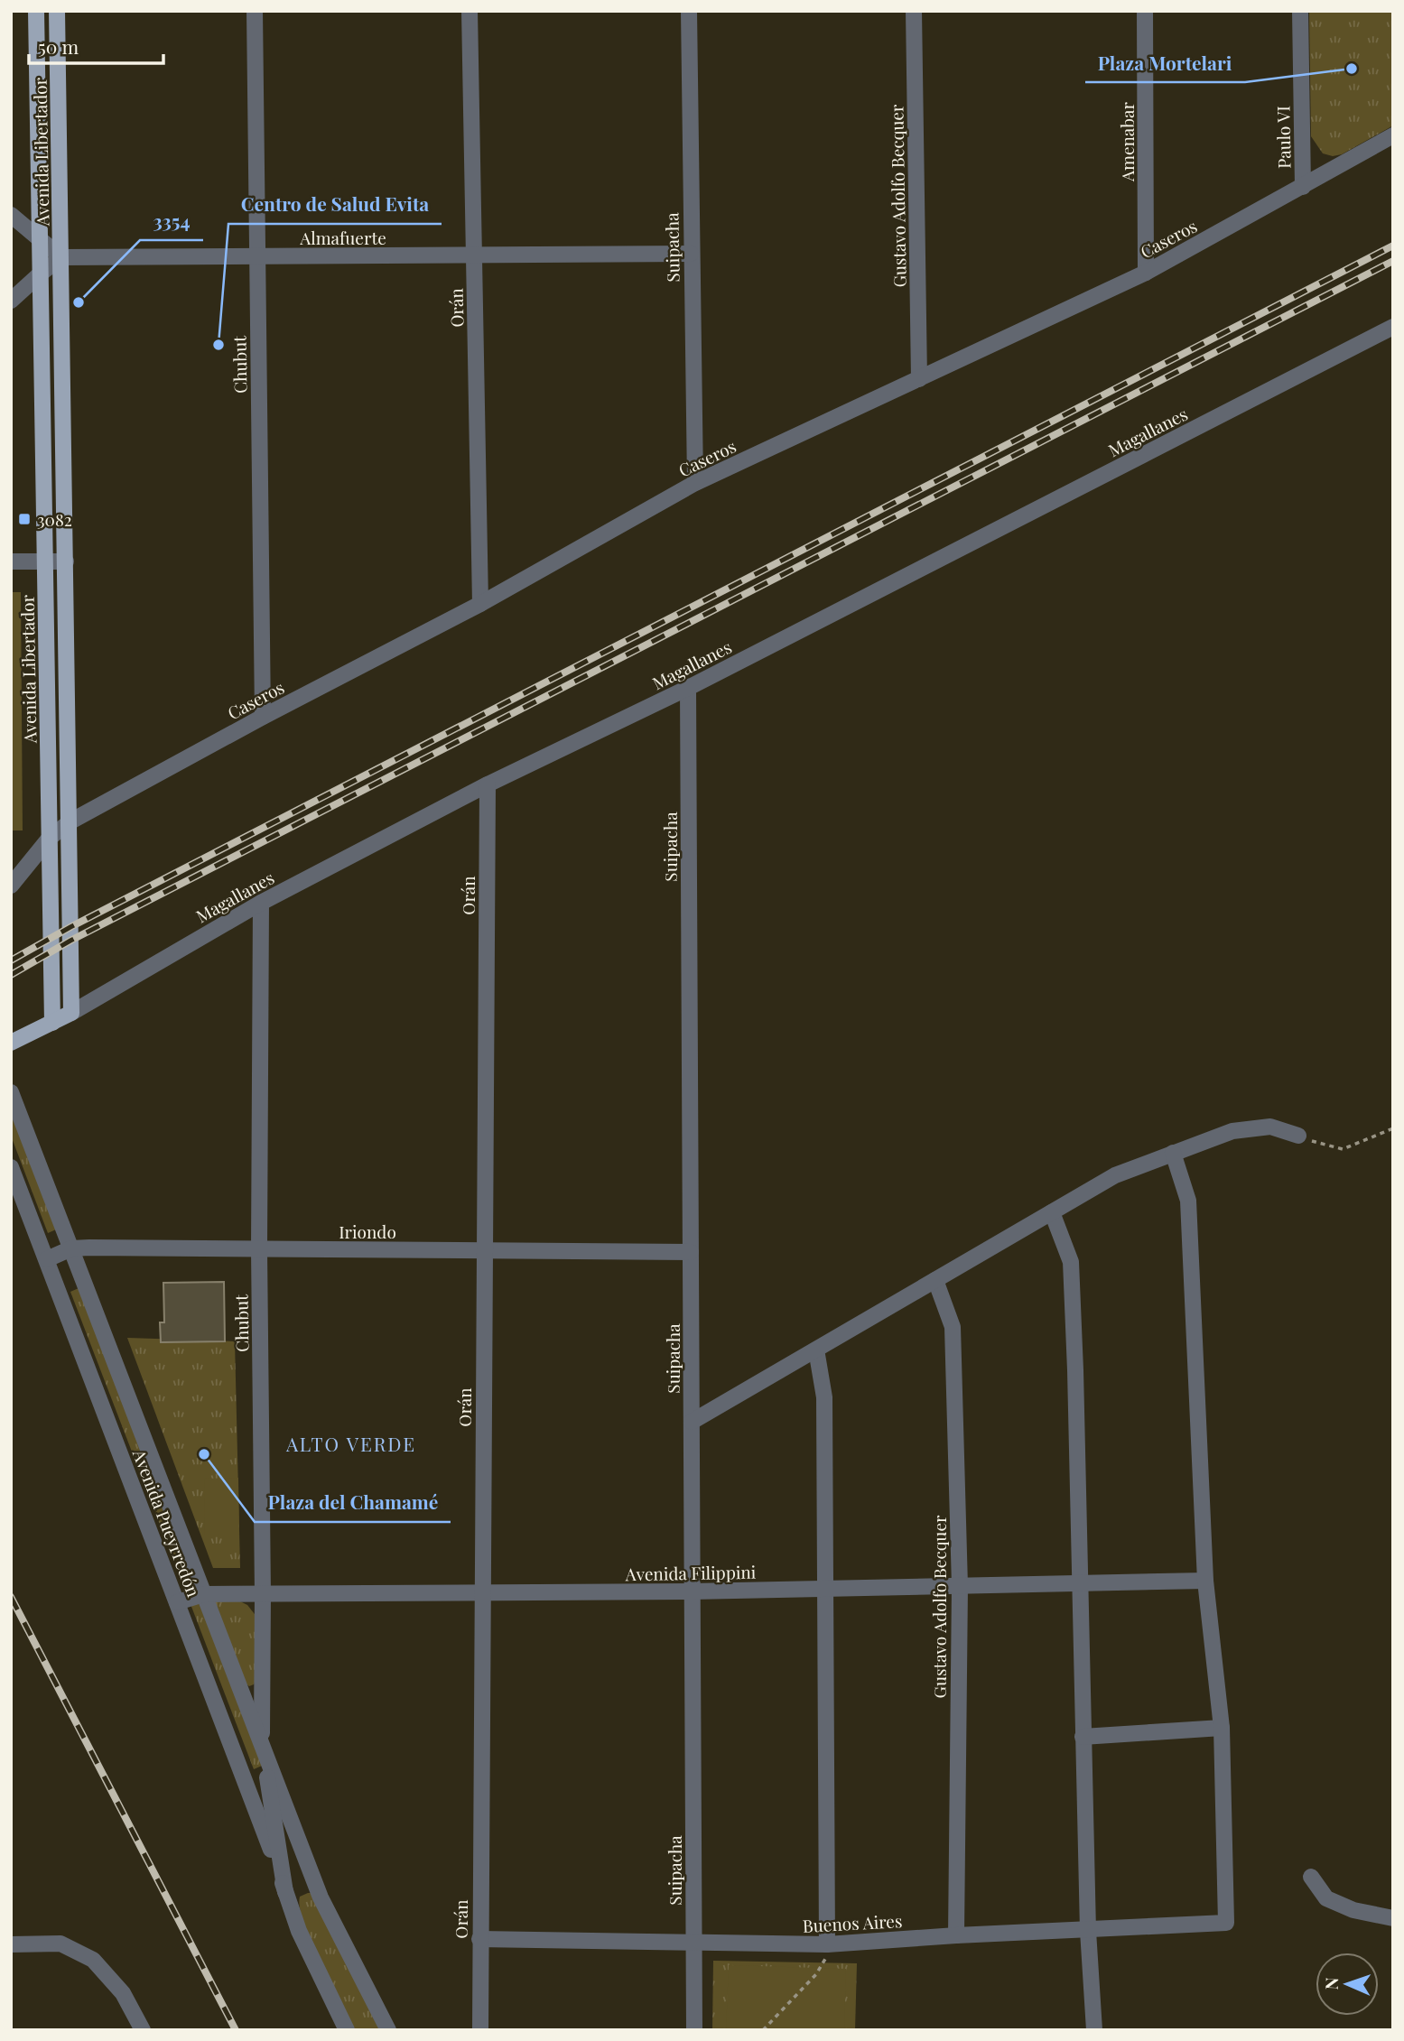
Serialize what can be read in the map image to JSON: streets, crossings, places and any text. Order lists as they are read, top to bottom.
{
  "streets": {
    "main road": ["Avenida Libertador", "Magallanes"],
    "street": [
      "Paulo VI",
      "Amenabar",
      "Gustavo Adolfo Becquer",
      "Almafuerte",
      "Caseros",
      "Suipacha",
      "Orán",
      "Chubut",
      "Iriondo",
      "Avenida Pueyrredón",
      "Avenida Filippini",
      "Buenos Aires"
    ]
  },
  "crossings": [
    ["Paulo VI", "Caseros"],
    ["Amenabar", "Caseros"],
    ["Avenida Libertador", "Almafuerte"],
    ["Avenida Libertador", "Caseros"],
    ["Avenida Libertador", "Magallanes"],
    ["Gustavo Adolfo Becquer", "Caseros"],
    ["Gustavo Adolfo Becquer", "Avenida Filippini"],
    ["Gustavo Adolfo Becquer", "Buenos Aires"],
    ["Almafuerte", "Suipacha"],
    ["Almafuerte", "Orán"],
    ["Almafuerte", "Chubut"],
    ["Caseros", "Suipacha"],
    ["Caseros", "Orán"],
    ["Caseros", "Chubut"],
    ["Suipacha", "Magallanes"],
    ["Suipacha", "Iriondo"],
    ["Suipacha", "Avenida Filippini"],
    ["Suipacha", "Buenos Aires"],
    ["Orán", "Magallanes"],
    ["Orán", "Iriondo"],
    ["Orán", "Avenida Filippini"],
    ["Orán", "Buenos Aires"],
    ["Chubut", "Magallanes"],
    ["Chubut", "Iriondo"],
    ["Chubut", "Avenida Pueyrredón"],
    ["Chubut", "Avenida Filippini"],
    ["Iriondo", "Avenida Pueyrredón"],
    ["Avenida Pueyrredón", "Avenida Filippini"]
  ],
  "districts": ["ALTO VERDE"],
  "places": {
    "other": [
      "Plaza Mortelari",
      "3354",
      "Centro de Salud Evita",
      "Plaza del Chamamé"
    ],
    "transit": ["3082"]
  },
  "scale_bar": "50 m",
  "north": "left"
}
